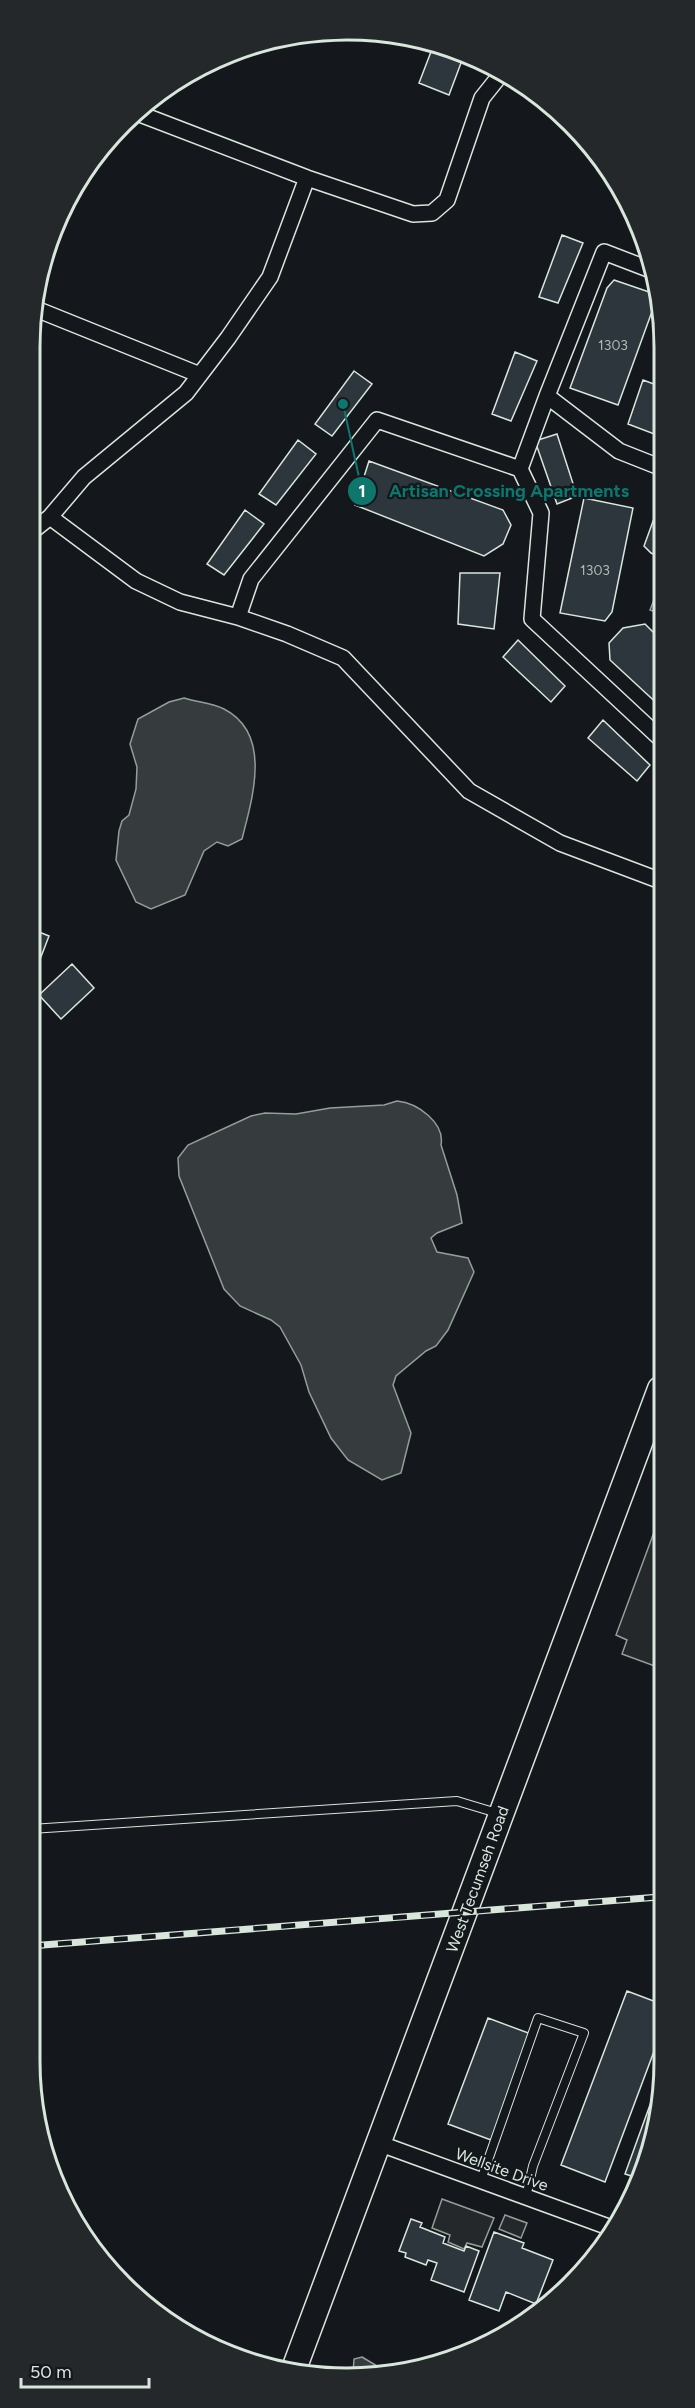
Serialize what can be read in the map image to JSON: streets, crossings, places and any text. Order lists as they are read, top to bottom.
{
  "streets": {
    "main road": ["West Tecumseh Road"],
    "street": ["Wellsite Drive"]
  },
  "crossings": [
    ["West Tecumseh Road", "Wellsite Drive"]
  ],
  "places": ["Artisan Crossing Apartments"],
  "house_numbers": ["1303", "1303"],
  "scale_bar": "50 m"
}
